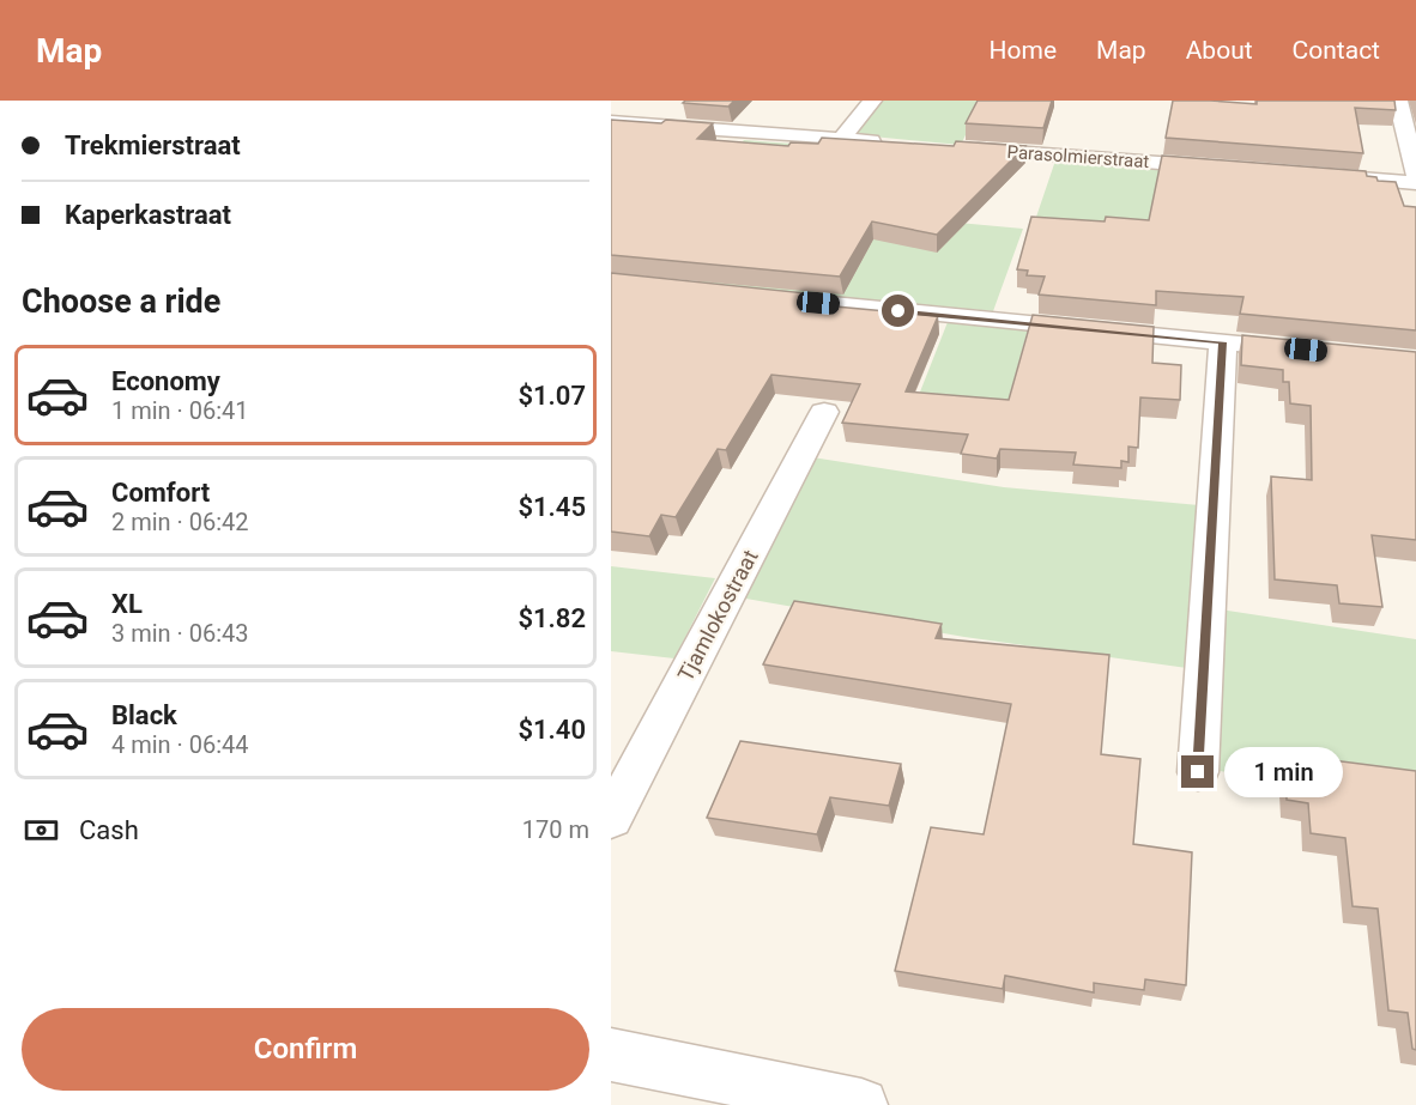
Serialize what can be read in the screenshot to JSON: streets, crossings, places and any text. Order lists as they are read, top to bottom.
{
  "streets": {
    "street": ["Parasolmierstraat", "Tjamlokostraat"]
  },
  "page": {
    "header": "Map",
    "nav": [
      "Home",
      "Map",
      "About",
      "Contact"
    ],
    "banner": ["Trekmierstraat", "Kaperkastraat"],
    "heading": "Choose a ride",
    "list": [
      {
        "name": "Economy",
        "note": "1 min · 06:41",
        "value": "$1.07"
      },
      {
        "name": "Comfort",
        "note": "2 min · 06:42",
        "value": "$1.45"
      },
      {
        "name": "XL",
        "note": "3 min · 06:43",
        "value": "$1.82"
      },
      {
        "name": "Black",
        "note": "4 min · 06:44",
        "value": "$1.40"
      }
    ],
    "bubble": "1 min",
    "pay": ["Cash", "170 m"],
    "buttons": "Confirm"
  }
}
